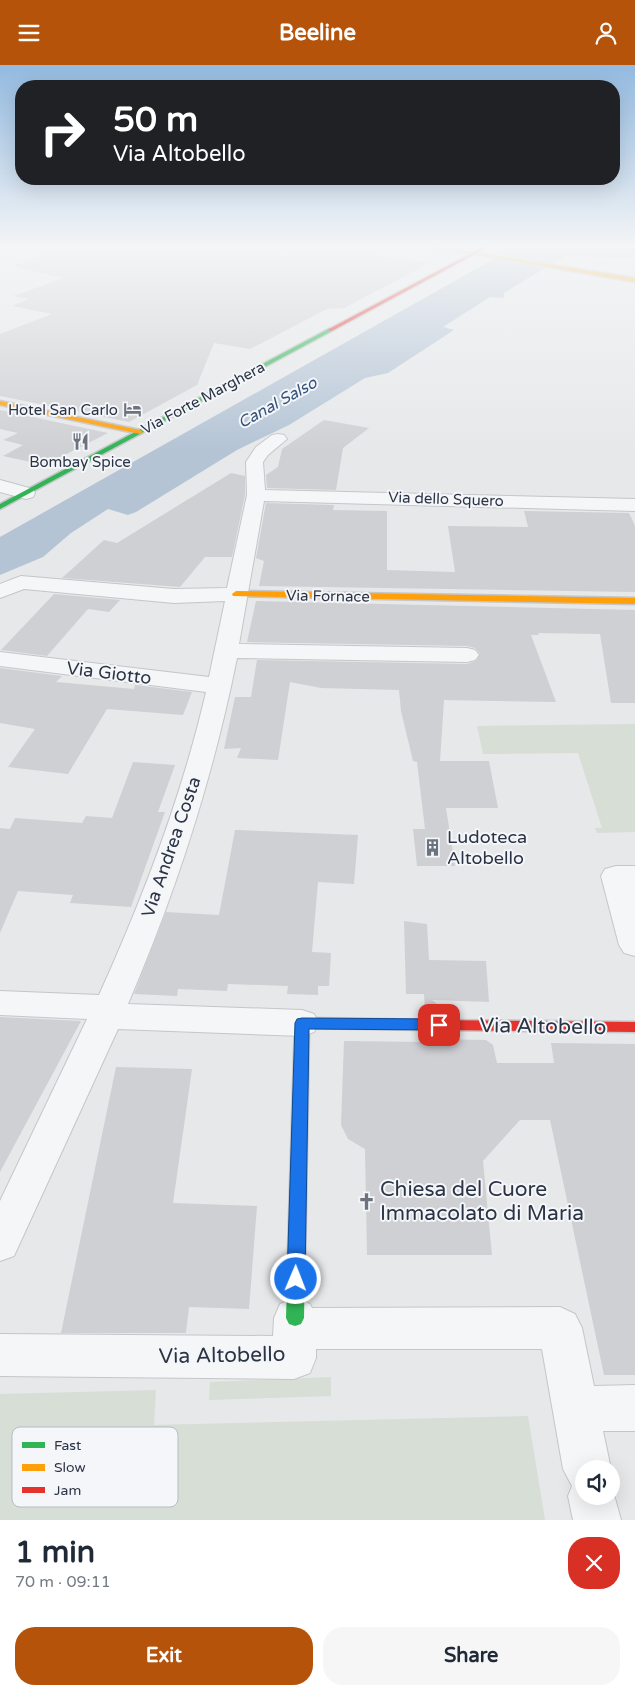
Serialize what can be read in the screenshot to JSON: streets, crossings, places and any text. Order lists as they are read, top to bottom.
{
  "streets": {
    "street": [
      "Via Forte Marghera",
      "Via dello Squero",
      "Via Fornace",
      "Via Giotto",
      "Via Andrea Costa",
      "Via Altobello"
    ]
  },
  "crossings": [
    ["Via dello Squero", "Via Andrea Costa"],
    ["Via Fornace", "Via Andrea Costa"],
    ["Via Giotto", "Via Andrea Costa"],
    ["Via Andrea Costa", "Via Altobello"]
  ],
  "water": ["Canal Salso"],
  "places": {
    "hotel": ["Hotel San Carlo"],
    "restaurant": ["Bombay Spice"],
    "building": ["Ludoteca Altobello"],
    "church": ["Chiesa del Cuore Immacolato di Maria"]
  },
  "legend": ["Fast", "Slow", "Jam"],
  "page": {
    "header": "Beeline",
    "turn": ["50 m", "Via Altobello"],
    "heading": ["1 min", "70 m · 09:11"],
    "buttons": ["Exit", "Share"]
  }
}
